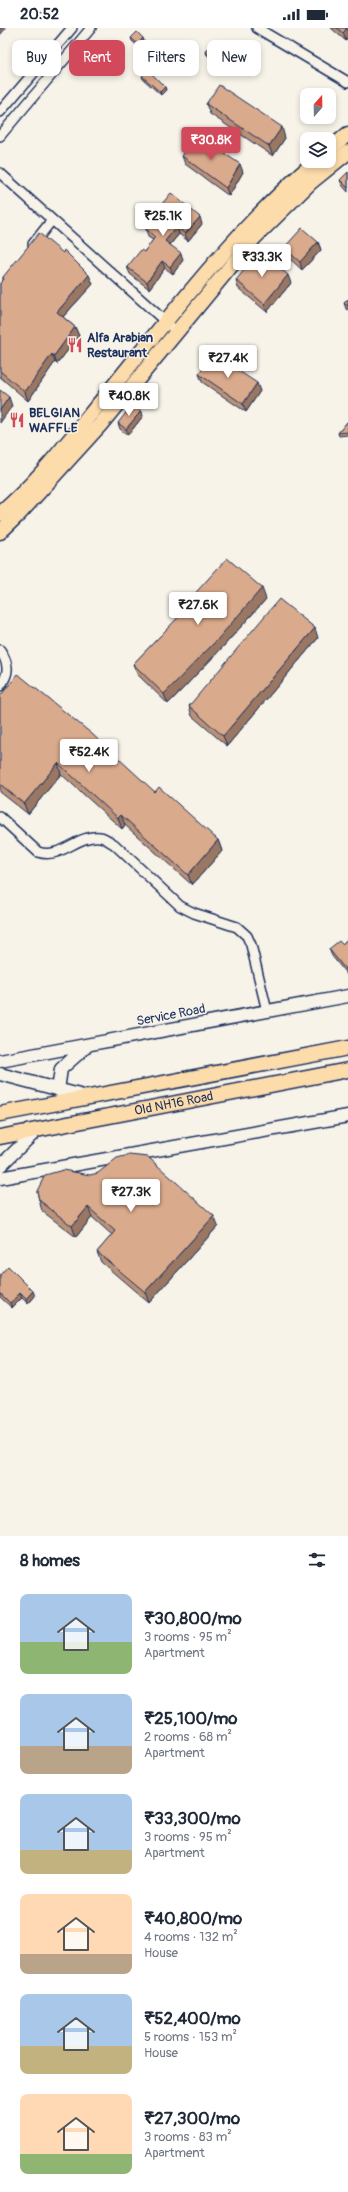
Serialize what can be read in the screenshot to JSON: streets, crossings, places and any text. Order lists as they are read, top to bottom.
{
  "streets": {
    "main road": ["Old NH16 Road"],
    "street": ["Service Road"]
  },
  "places": {
    "restaurant": ["Alfa Arabian Restaurant", "BELGIAN WAFFLE"]
  },
  "north": "top",
  "page": {
    "status": "20:52",
    "chip": [
      "Buy",
      "Rent",
      "Filters",
      "New"
    ],
    "price": [
      "₹30.8K",
      "₹25.1K",
      "₹33.3K",
      "₹27.4K",
      "₹40.8K",
      "₹27.6K",
      "₹52.4K",
      "₹27.3K"
    ],
    "heading": "8 homes",
    "list": [
      {
        "name": "₹30,800/mo",
        "note": "3 rooms · 95 m² · Apartment"
      },
      {
        "name": "₹25,100/mo",
        "note": "2 rooms · 68 m² · Apartment"
      },
      {
        "name": "₹33,300/mo",
        "note": "3 rooms · 95 m² · Apartment"
      },
      {
        "name": "₹40,800/mo",
        "note": "4 rooms · 132 m² · House"
      },
      {
        "name": "₹52,400/mo",
        "note": "5 rooms · 153 m² · House"
      },
      {
        "name": "₹27,300/mo",
        "note": "3 rooms · 83 m² · Apartment"
      }
    ]
  }
}
